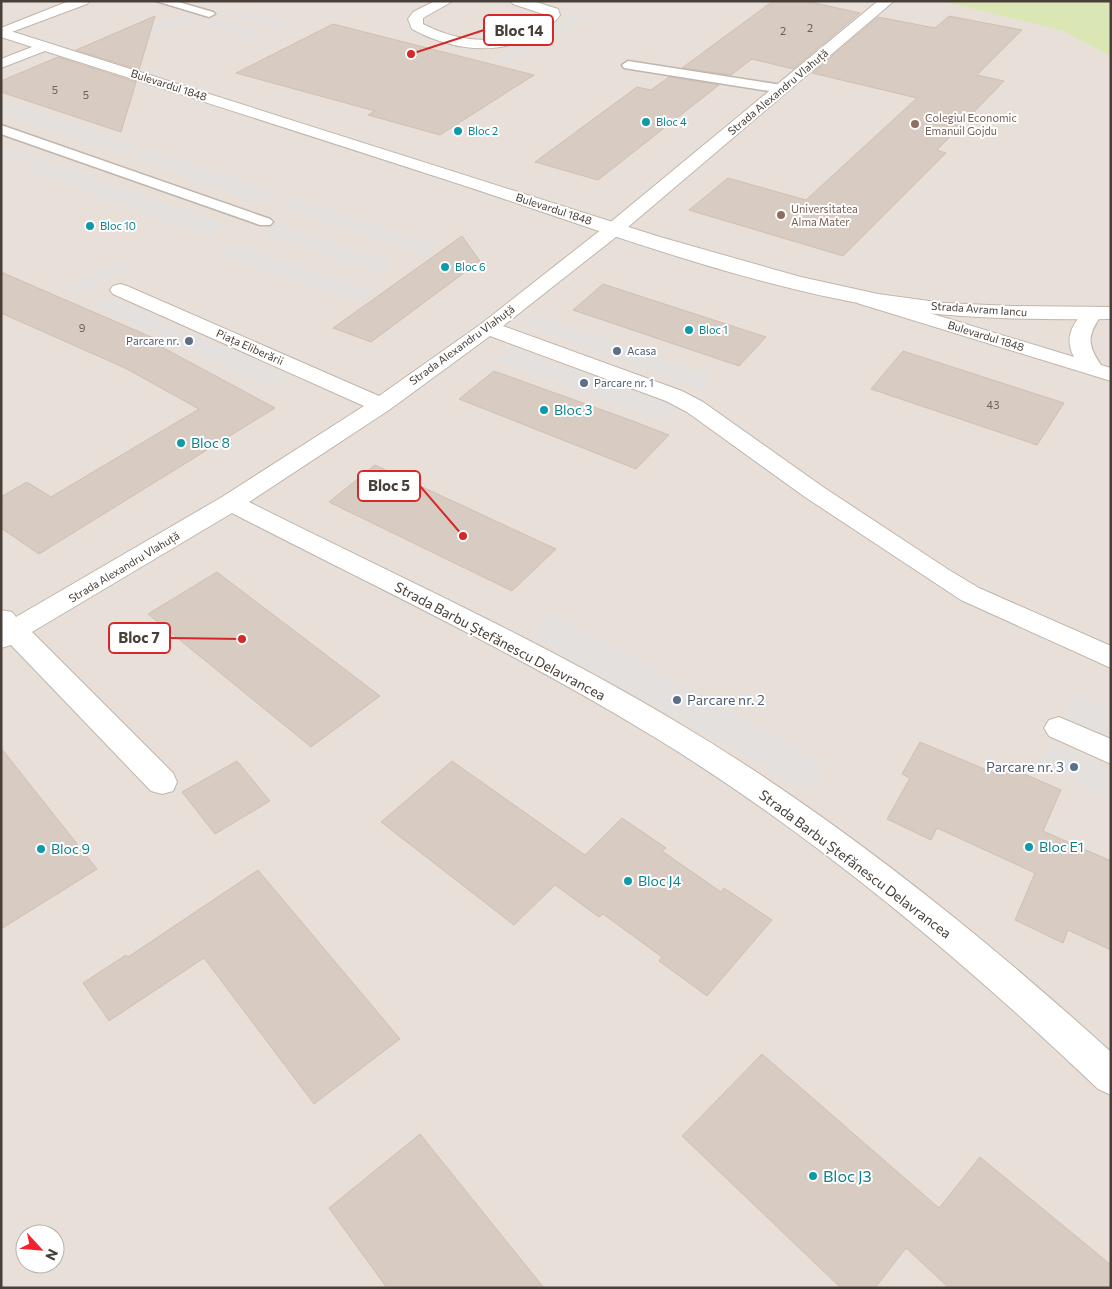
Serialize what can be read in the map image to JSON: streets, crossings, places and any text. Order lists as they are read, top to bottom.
{
  "streets": {
    "street": [
      "Bulevardul 1848",
      "Strada Alexandru Vlahuță",
      "Strada Avram Iancu",
      "Piața Eliberării",
      "Strada Barbu Ștefănescu Delavrancea"
    ]
  },
  "crossings": [
    ["Bulevardul 1848", "Strada Alexandru Vlahuță"],
    ["Bulevardul 1848", "Strada Avram Iancu"],
    ["Strada Alexandru Vlahuță", "Piața Eliberării"],
    ["Strada Alexandru Vlahuță", "Strada Barbu Ștefănescu Delavrancea"]
  ],
  "places": [
    "Bloc 14",
    "Bloc 4",
    "Colegiul Economic Emanuil Gojdu",
    "Bloc 2",
    "Universitatea Alma Mater",
    "Bloc 10",
    "Bloc 6",
    "Bloc 1",
    "Parcare nr.",
    "Acasa",
    "Parcare nr. 1",
    "Bloc 3",
    "Bloc 8",
    "Bloc 5",
    "Bloc 7",
    "Parcare nr. 2",
    "Parcare nr. 3",
    "Bloc E1",
    "Bloc 9",
    "Bloc J4",
    "Bloc J3"
  ],
  "house_numbers": [
    "2",
    "2",
    "5",
    "5",
    "9",
    "43"
  ],
  "north": "bottom right"
}
